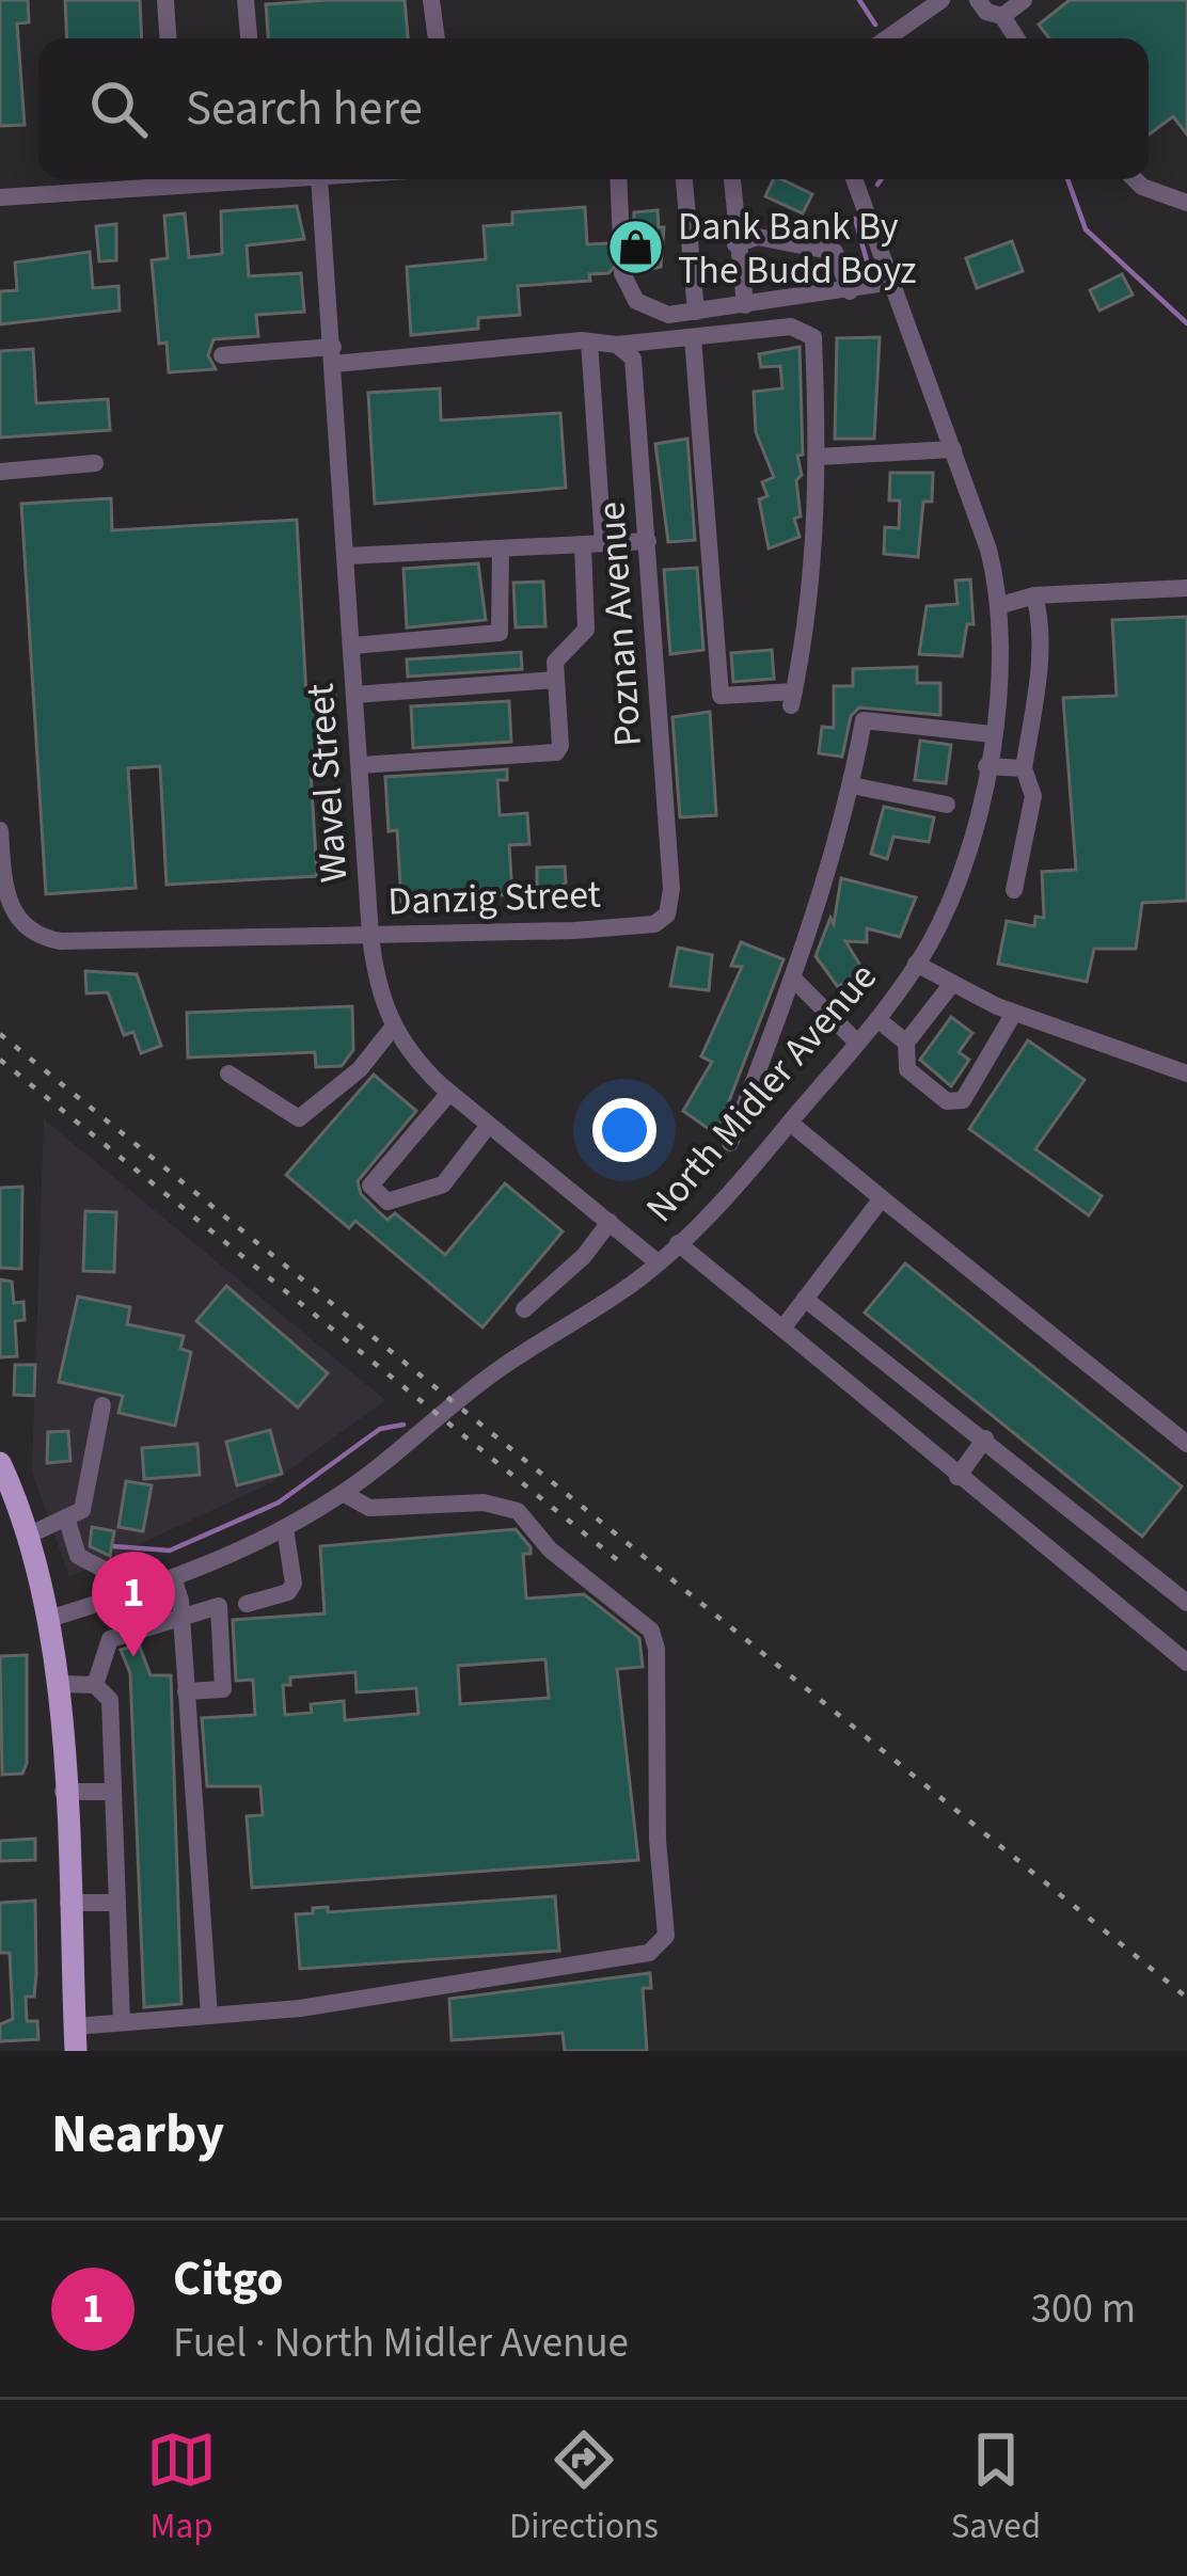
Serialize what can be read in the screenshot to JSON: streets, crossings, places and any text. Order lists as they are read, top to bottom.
{
  "streets": {
    "street": [
      "Poznan Avenue",
      "Wavel Street",
      "Danzig Street",
      "North Midler Avenue"
    ]
  },
  "crossings": [
    ["Poznan Avenue", "Danzig Street"],
    ["Wavel Street", "Danzig Street"],
    ["Wavel Street", "North Midler Avenue"]
  ],
  "places": {
    "shop": ["Dank Bank By The Budd Boyz"]
  },
  "page": {
    "search": "Search here",
    "pins": "1",
    "heading": "Nearby",
    "list": [
      {
        "mark": "1",
        "name": "Citgo",
        "note": "Fuel · North Midler Avenue",
        "value": "300 m"
      }
    ],
    "nav": ["Map", "Directions", "Saved"]
  }
}
